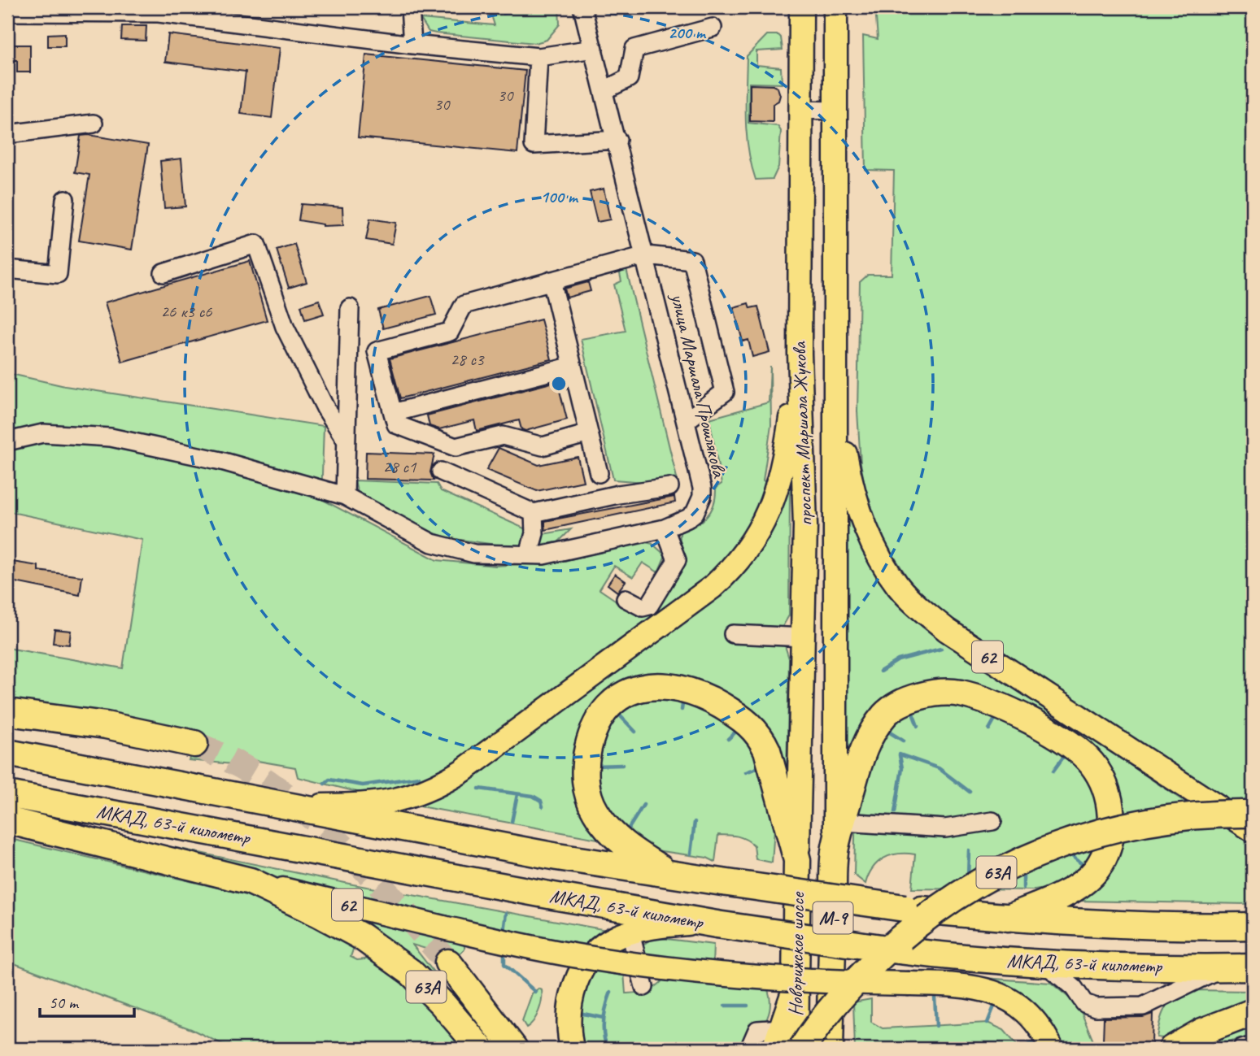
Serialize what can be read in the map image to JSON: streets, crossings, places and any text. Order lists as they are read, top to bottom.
{
  "streets": {
    "highway": [
      "МКАД, 63-й километр",
      "63A",
      "М-9",
      "Новорижское шоссе"
    ],
    "main road": ["проспект Маршала Жукова", "62"],
    "street": ["улица Маршала Прошлякова"]
  },
  "crossings": [
    ["проспект Маршала Жукова", "62"],
    ["проспект Маршала Жукова", "Новорижское шоссе"],
    ["62", "63A"],
    ["МКАД, 63-й километр", "Новорижское шоссе"]
  ],
  "house_numbers": [
    "30",
    "30",
    "26 к3 с6",
    "28 с3",
    "28 с1"
  ],
  "scale_bar": "50 m",
  "rings": ["200 m", "100 m"]
}
